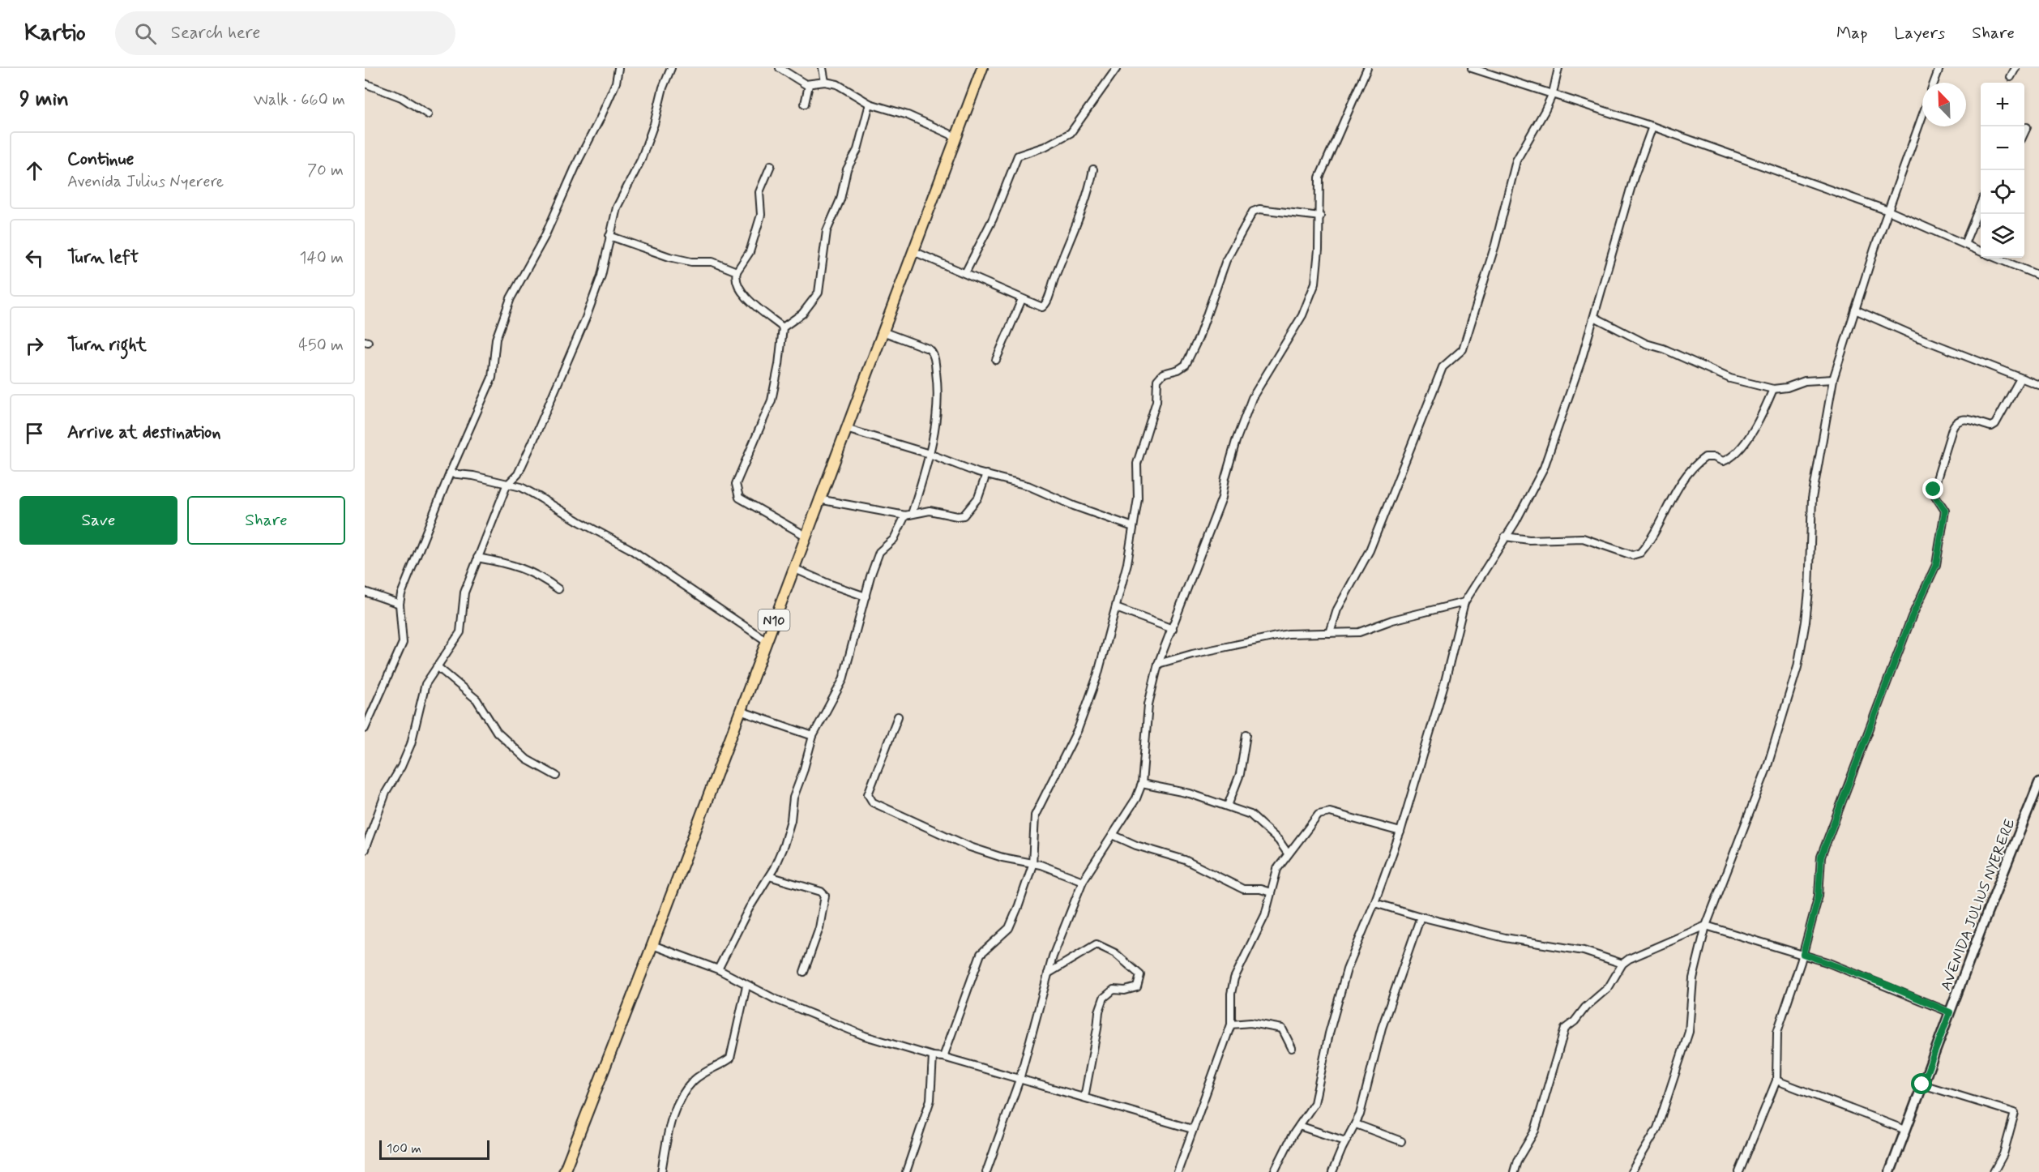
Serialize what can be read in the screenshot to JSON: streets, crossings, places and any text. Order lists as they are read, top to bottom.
{
  "streets": {
    "main road": ["N10"],
    "street": ["AVENIDA JULIUS NYERERE"]
  },
  "scale_bar": "100 m",
  "north": "top left",
  "page": {
    "header": "Kartio",
    "search": "Search here",
    "nav": ["Map", "Layers", "Share"],
    "heading": ["9 min", "Walk · 660 m"],
    "map_buttons": ["+", "−"],
    "list": [
      ["Continue", "Avenida Julius Nyerere", "70 m"],
      ["Turn left", "140 m"],
      ["Turn right", "450 m"],
      "Arrive at destination"
    ],
    "buttons": ["Save", "Share"],
    "scale": "100 m"
  }
}
